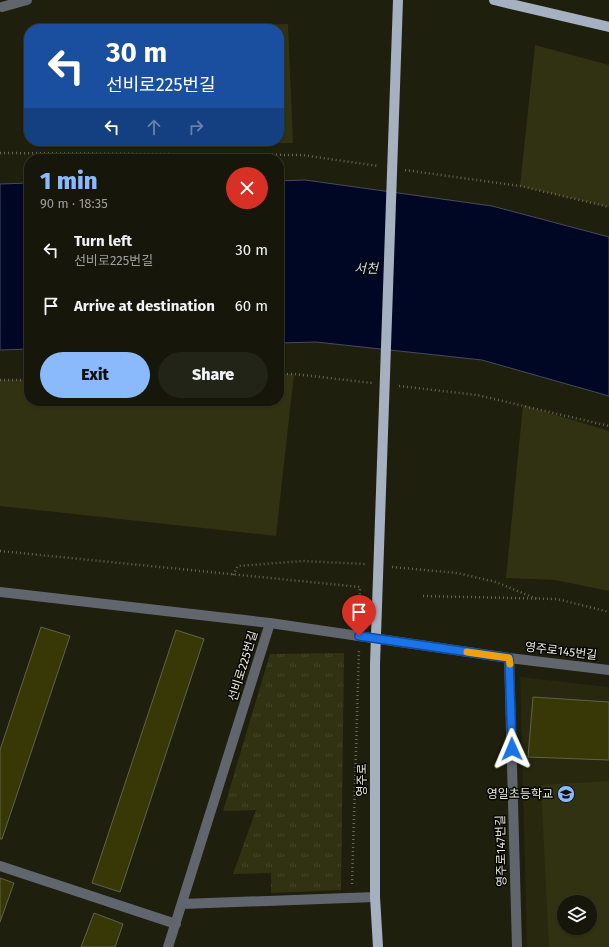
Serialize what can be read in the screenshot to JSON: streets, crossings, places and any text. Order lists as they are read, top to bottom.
{
  "streets": {
    "main road": ["영주로"],
    "street": ["영주로145번길", "선비로225번길", "영주로147번길"]
  },
  "crossings": [
    ["영주로145번길", "선비로225번길"],
    ["영주로145번길", "영주로147번길"],
    ["선비로225번길", "영주로147번길"]
  ],
  "water": ["서천"],
  "places": {
    "school or university": ["영일초등학교"]
  },
  "page": {
    "turn": ["30 m", "선비로225번길"],
    "heading": ["1 min", "90 m · 18:35"],
    "list": [
      {
        "name": "Turn left",
        "note": "선비로225번길",
        "value": "30 m"
      },
      {
        "name": "Arrive at destination",
        "value": "60 m"
      }
    ],
    "buttons": ["Exit", "Share"]
  }
}
